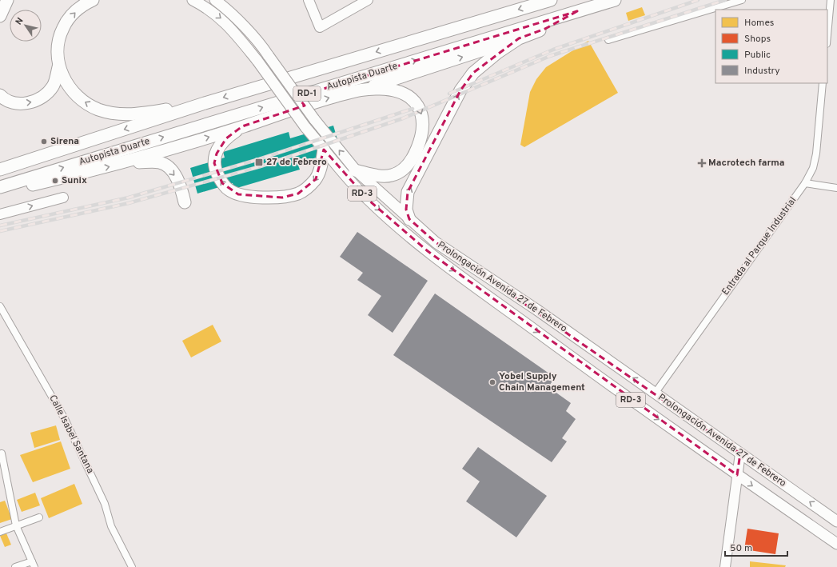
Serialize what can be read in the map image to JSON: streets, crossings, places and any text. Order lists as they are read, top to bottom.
{
  "streets": {
    "highway": ["Autopista Duarte", "RD-1"],
    "main road": ["RD-3", "Prolongación Avenida 27 de Febrero"],
    "street": ["Entrada al Parque Industrial", "Calle Isabel Santana"]
  },
  "crossings": [
    ["Entrada al Parque Industrial", "Prolongación Avenida 27 de Febrero"]
  ],
  "places": {
    "other": ["Sirena", "Sunix", "Yobel Supply Chain Management"],
    "transit": ["27 de Febrero"],
    "health": ["Macrotech farma"]
  },
  "legend": [
    "Homes",
    "Shops",
    "Public",
    "Industry"
  ],
  "scale_bar": "50 m",
  "north": "top left"
}
